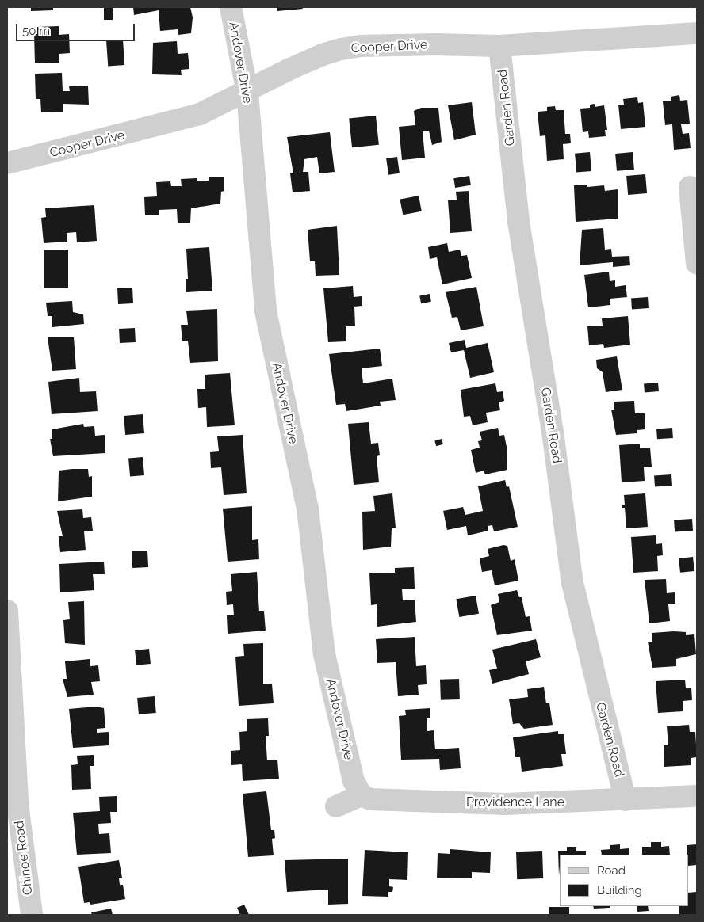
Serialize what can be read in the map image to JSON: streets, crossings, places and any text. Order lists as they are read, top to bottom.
{
  "streets": {
    "street": [
      "Cooper Drive",
      "Andover Drive",
      "Garden Road",
      "Providence Lane",
      "Chinoe Road"
    ]
  },
  "crossings": [
    ["Cooper Drive", "Andover Drive"],
    ["Cooper Drive", "Garden Road"],
    ["Andover Drive", "Providence Lane"],
    ["Garden Road", "Providence Lane"]
  ],
  "legend": ["Road", "Building"],
  "scale_bar": "50 m"
}
